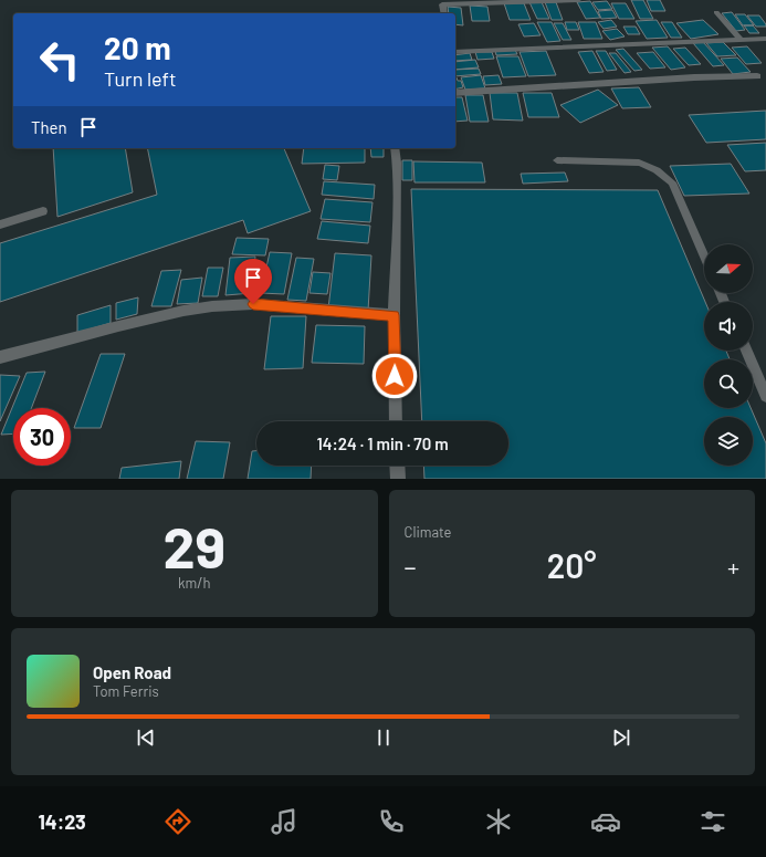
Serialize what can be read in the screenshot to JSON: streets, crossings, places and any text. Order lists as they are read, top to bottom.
{
  "north": "right",
  "page": {
    "turn": ["20 m", "Turn left"],
    "then": "Then",
    "limit": "30",
    "trip": "14:24 · 1 min · 70 m",
    "tile": [
      ["29", "km/h"],
      "Climate"
    ],
    "heat": ["−", "20°", "+"],
    "song": ["Open Road", "Tom Ferris"],
    "tabs": "14:23"
  }
}
